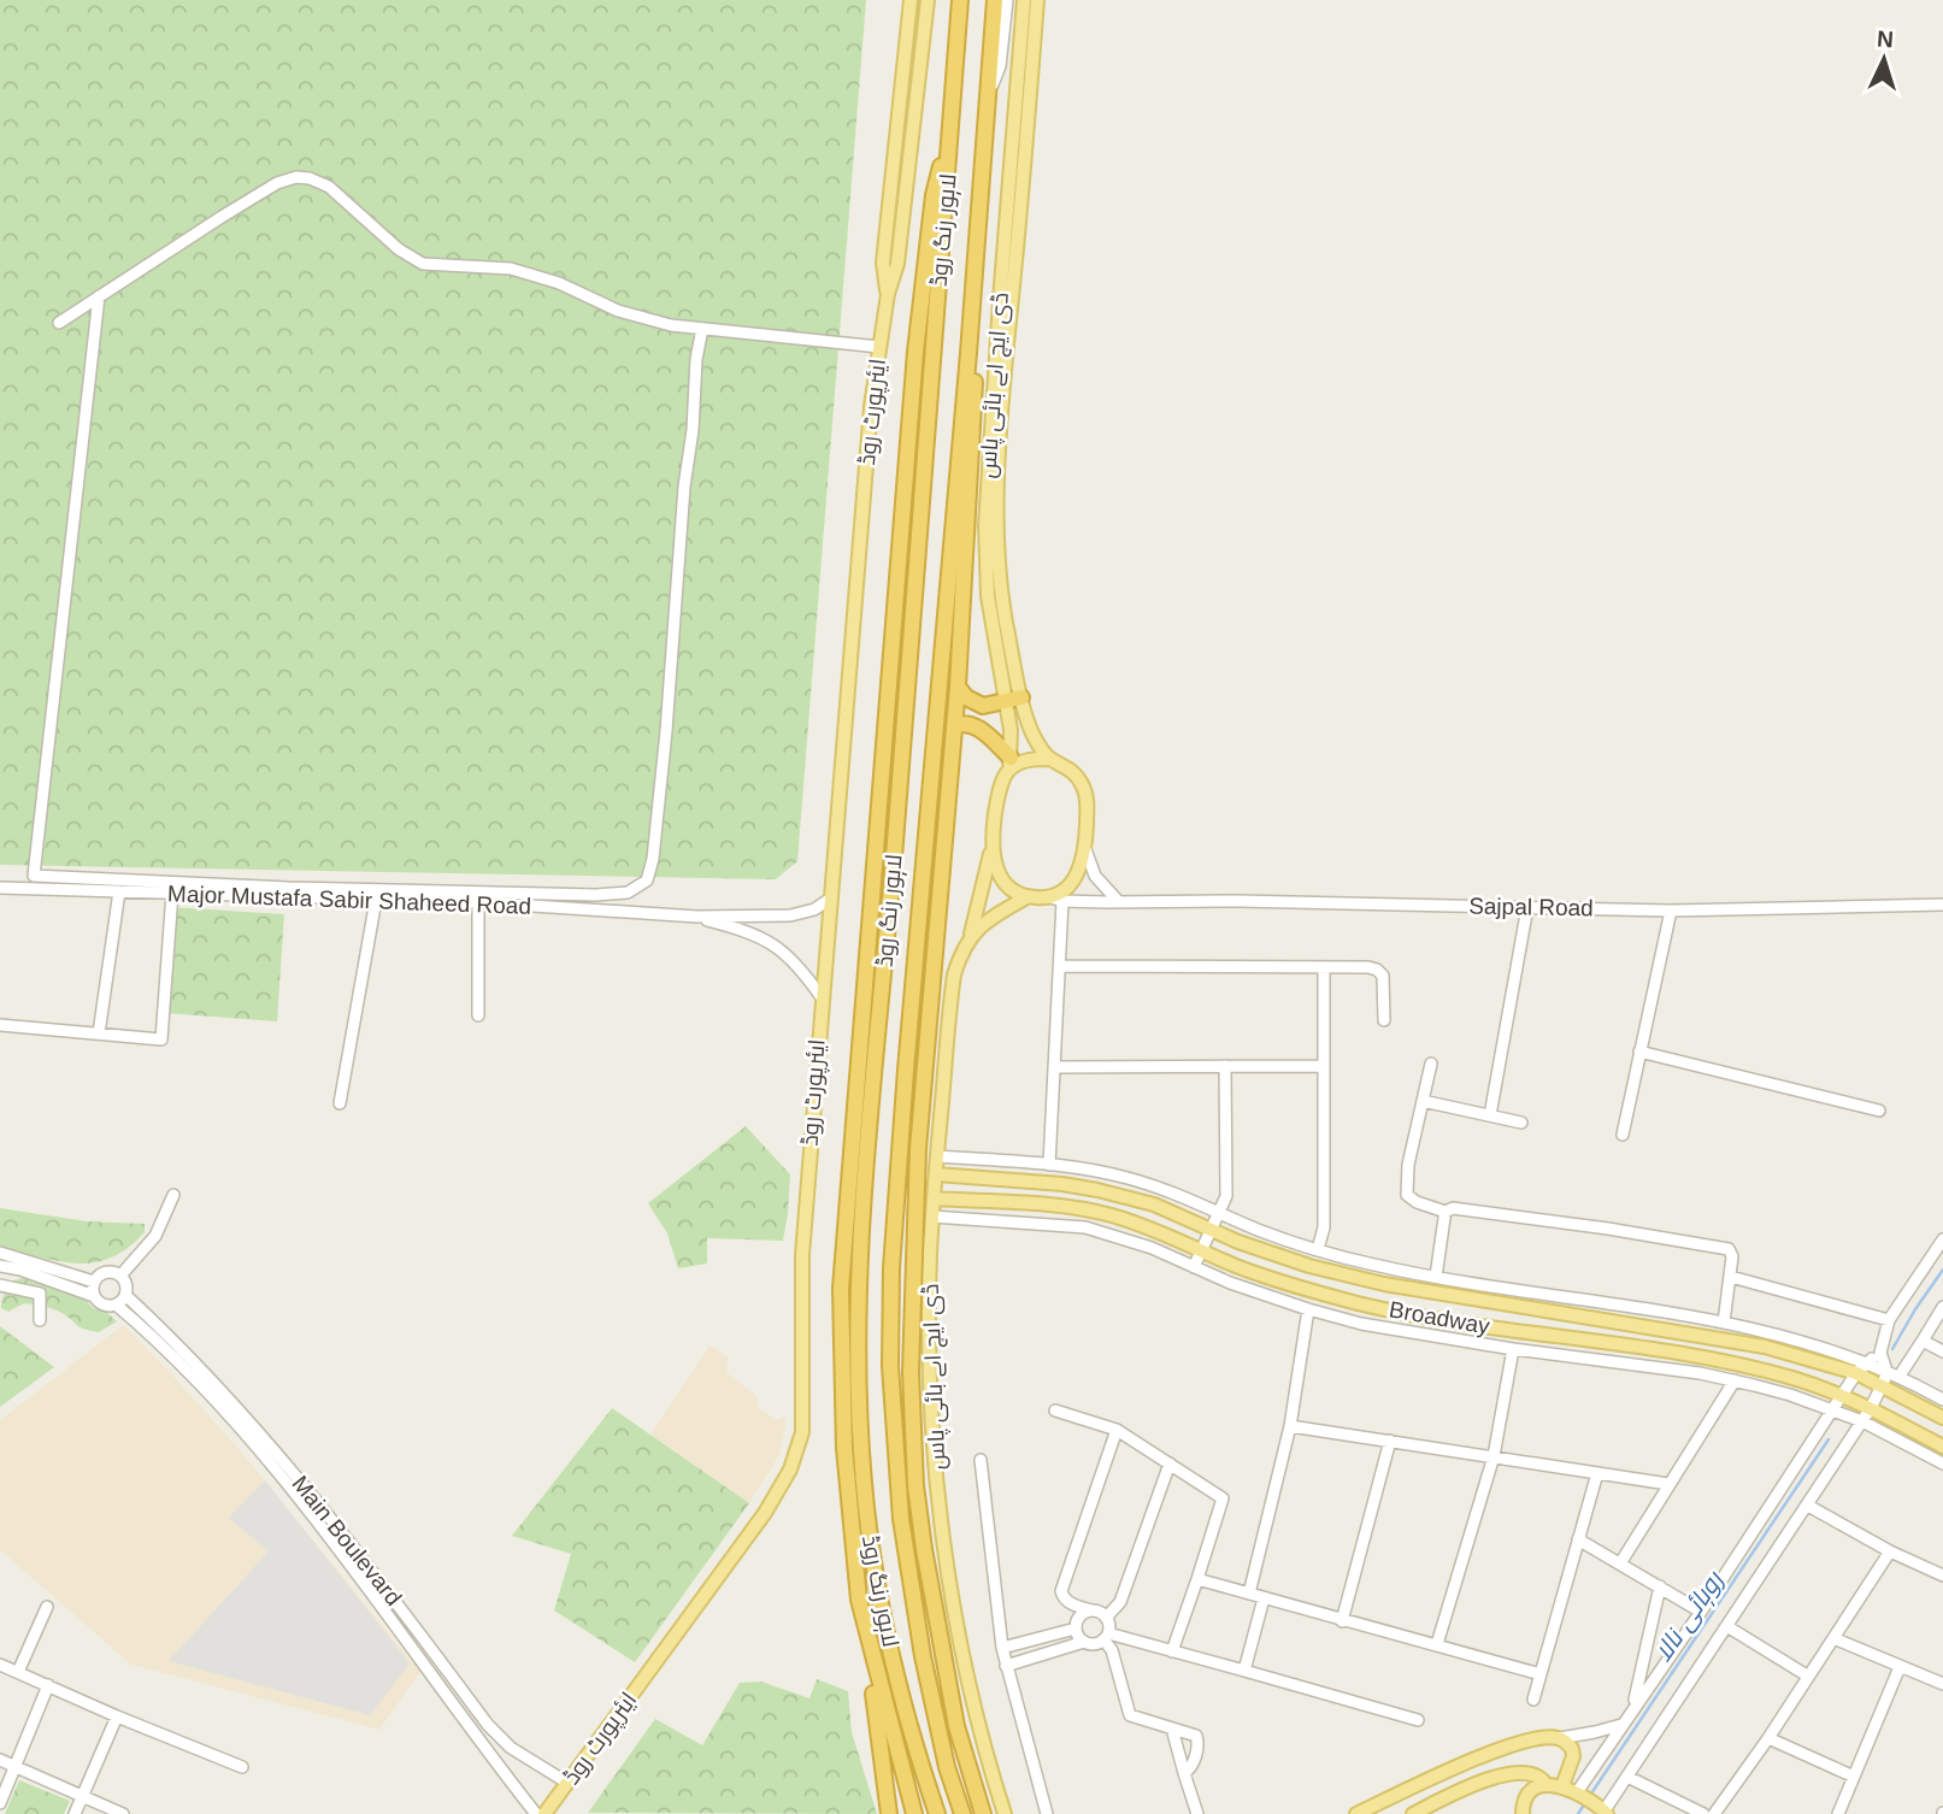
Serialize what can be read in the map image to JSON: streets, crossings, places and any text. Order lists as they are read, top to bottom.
{
  "streets": {
    "highway": ["لاہور رنگ روڈ"],
    "main road": ["ڈی ایچ اے بائی پاس", "ایئرپورٹ روڈ", "Broadway"],
    "street": ["Major Mustafa Sabir Shaheed Road", "Sajpal Road", "Main Boulevard"]
  },
  "crossings": [
    ["ڈی ایچ اے بائی پاس", "Sajpal Road"],
    ["ڈی ایچ اے بائی پاس", "Broadway"],
    ["ایئرپورٹ روڈ", "Main Boulevard"]
  ],
  "water": ["روہائی نالا"],
  "north": "top"
}
